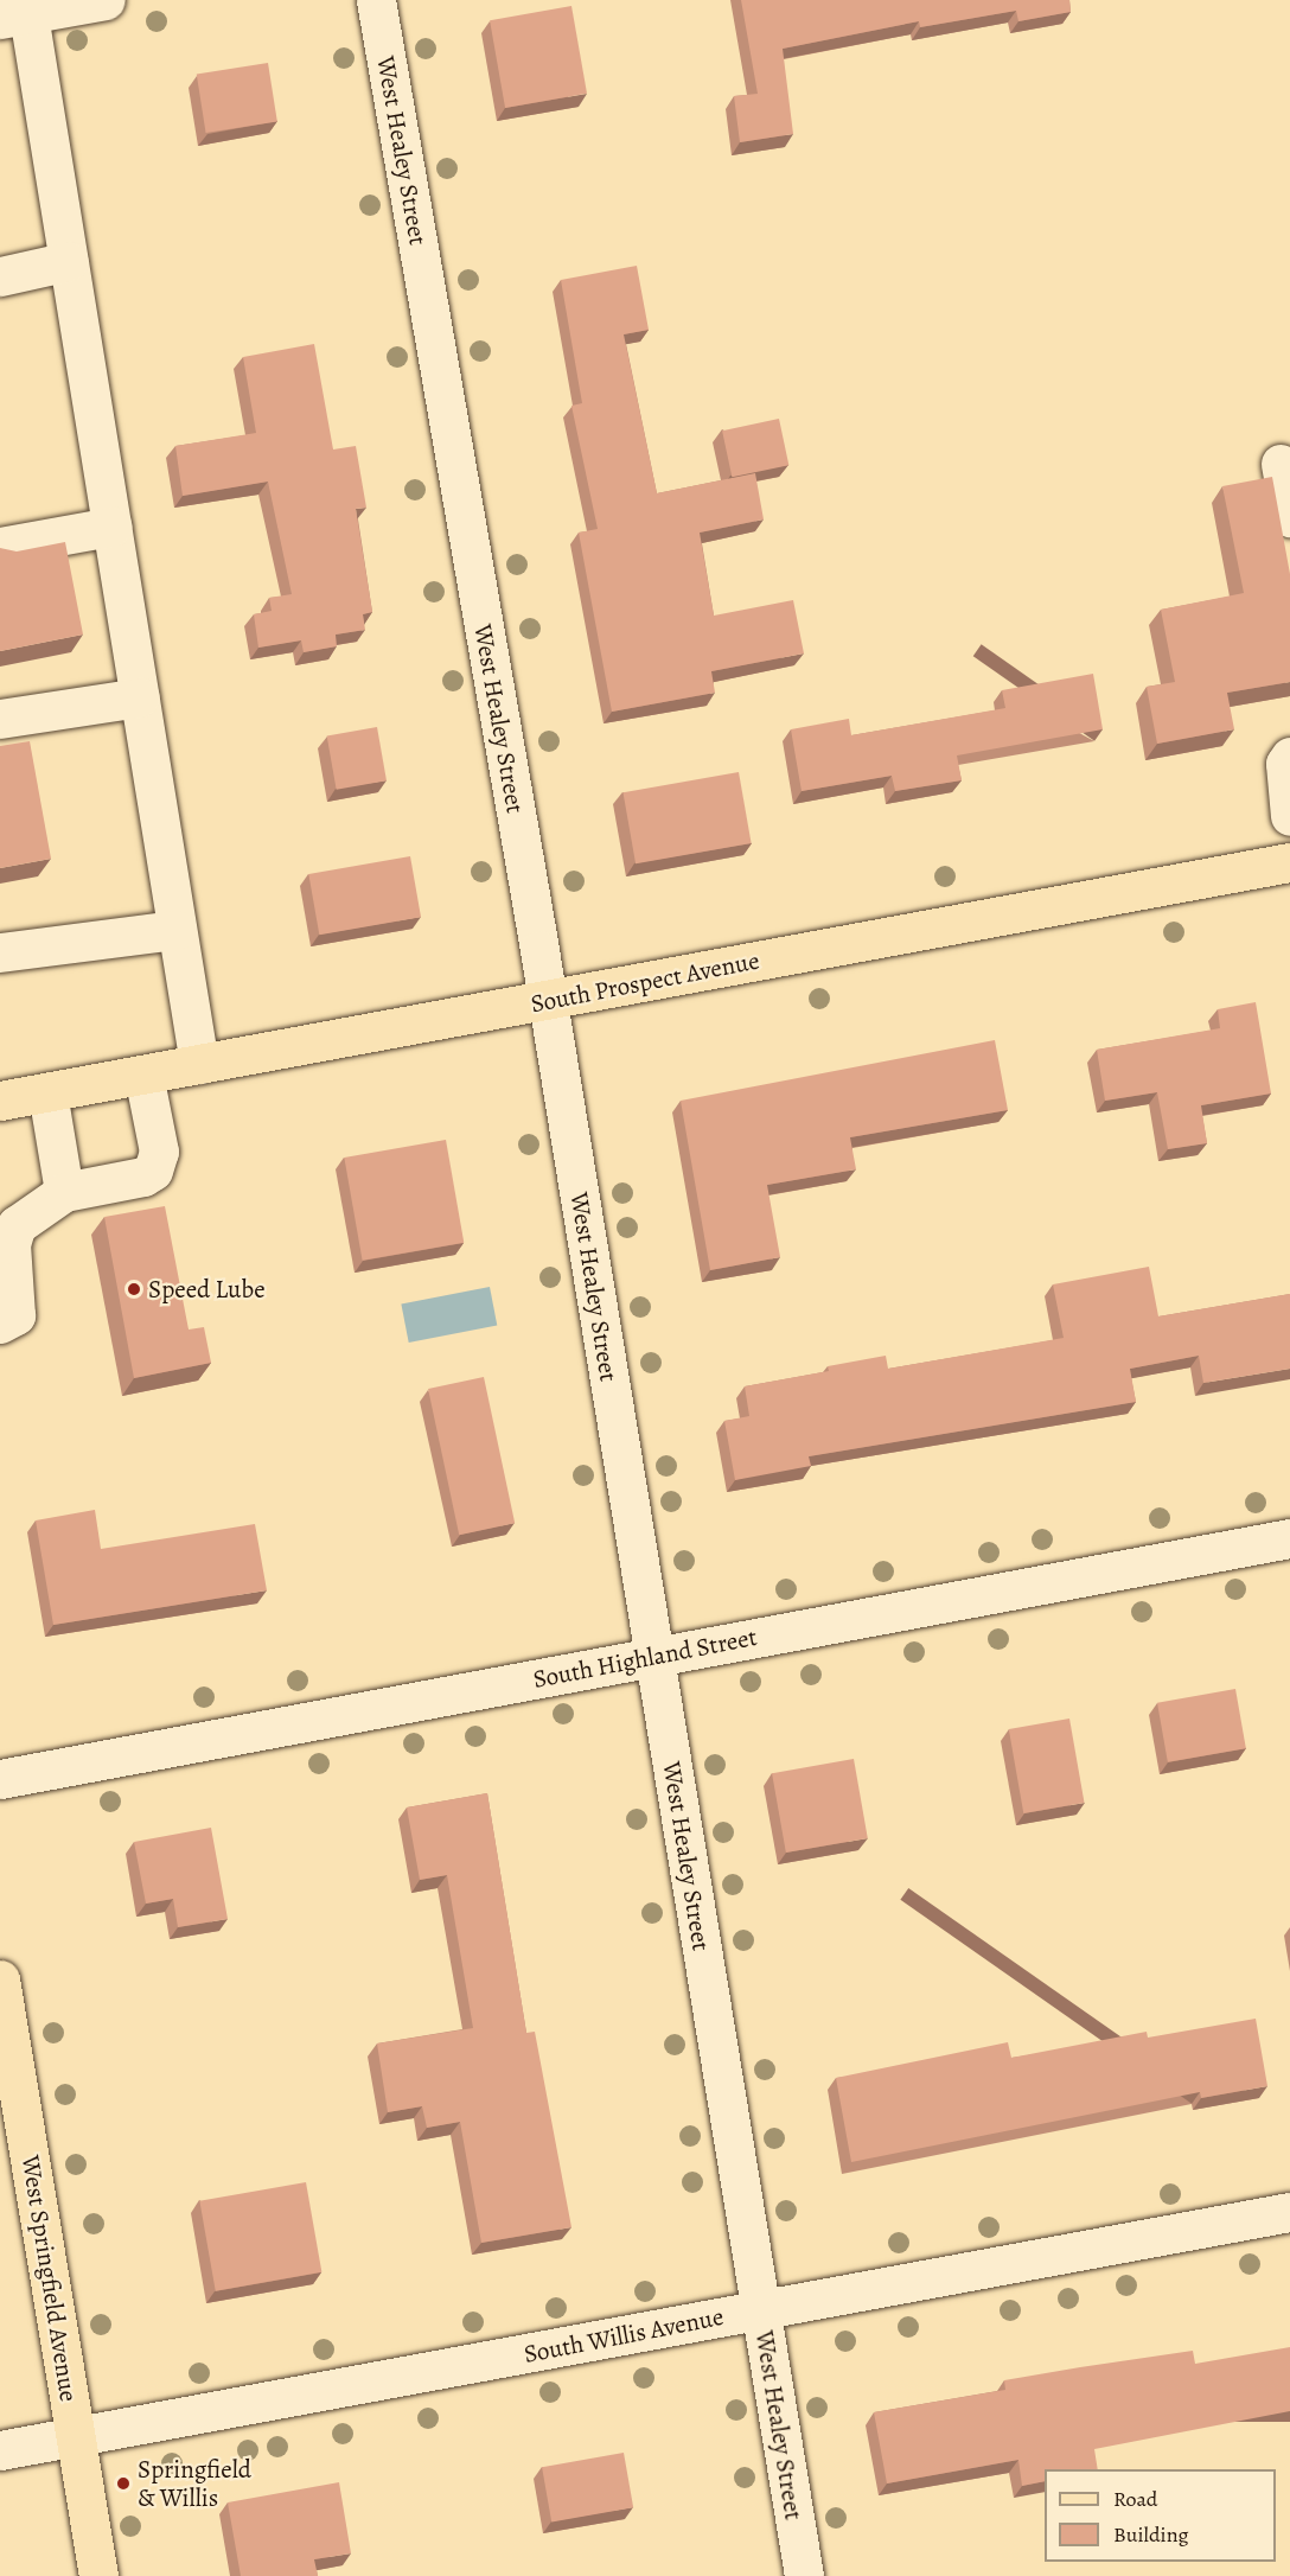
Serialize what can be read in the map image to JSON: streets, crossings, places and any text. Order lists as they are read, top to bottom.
{
  "streets": {
    "main road": ["South Prospect Avenue", "West Springfield Avenue"],
    "street": ["West Healey Street", "South Highland Street", "South Willis Avenue"]
  },
  "crossings": [
    ["West Healey Street", "South Prospect Avenue"],
    ["West Healey Street", "South Highland Street"],
    ["West Healey Street", "South Willis Avenue"],
    ["West Springfield Avenue", "South Willis Avenue"]
  ],
  "places": ["Speed Lube", "Springfield & Willis"],
  "legend": ["Road", "Building"]
}
